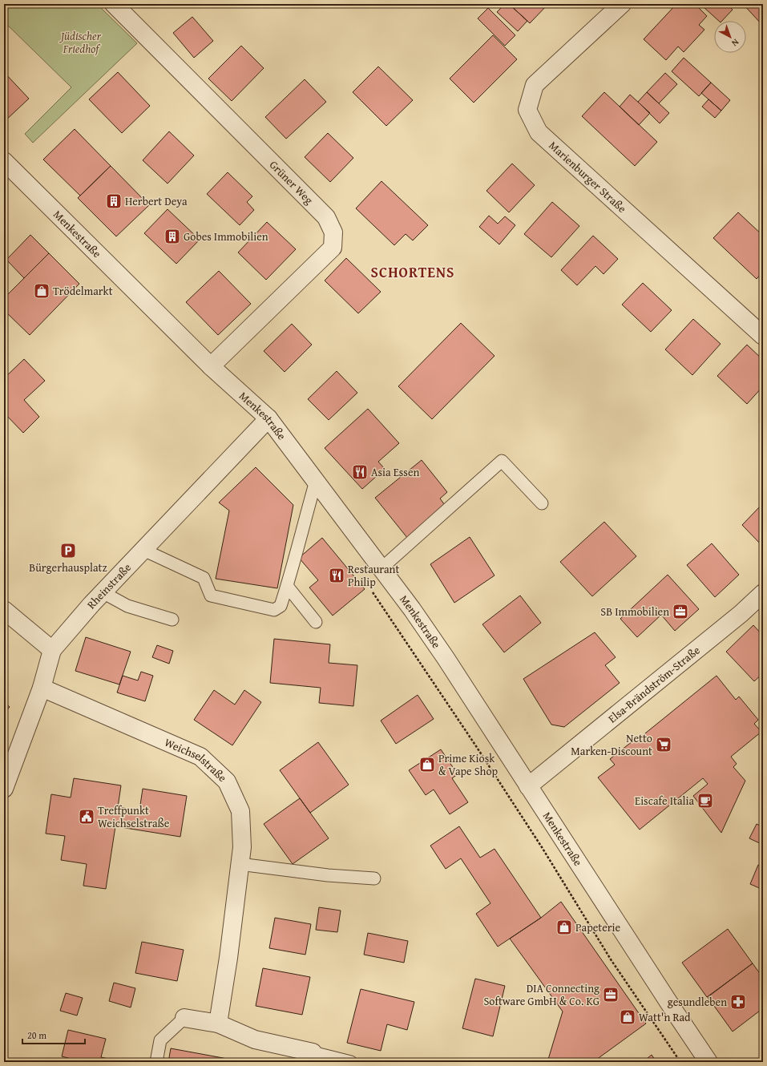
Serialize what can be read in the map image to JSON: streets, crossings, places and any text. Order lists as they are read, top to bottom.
{
  "streets": {
    "street": [
      "Marienburger Straße",
      "Grüner Weg",
      "Menkestraße",
      "Rheinstraße",
      "Elsa-Brändström-Straße",
      "Weichselstraße"
    ]
  },
  "crossings": [
    ["Grüner Weg", "Menkestraße"],
    ["Menkestraße", "Rheinstraße"],
    ["Menkestraße", "Elsa-Brändström-Straße"],
    ["Rheinstraße", "Weichselstraße"]
  ],
  "districts": ["SCHORTENS"],
  "parks": ["Jüdischer Friedhof"],
  "places": {
    "building": ["Herbert Deya", "Gobes Immobilien"],
    "shop": [
      "Trödelmarkt",
      "Prime Kiosk & Vape Shop",
      "Papeterie",
      "Watt'n Rad"
    ],
    "restaurant": ["Asia Essen", "Restaurant Philip"],
    "parking": ["Bürgerhausplatz"],
    "office": ["SB Immobilien", "DIA Connecting Software GmbH & Co. KG"],
    "supermarket": ["Netto Marken-Discount"],
    "cafe": ["Eiscafe Italia"],
    "public building": ["Treffpunkt Weichselstraße"],
    "pharmacy": ["gesundleben"]
  },
  "scale_bar": "20 m",
  "north": "bottom right"
}
